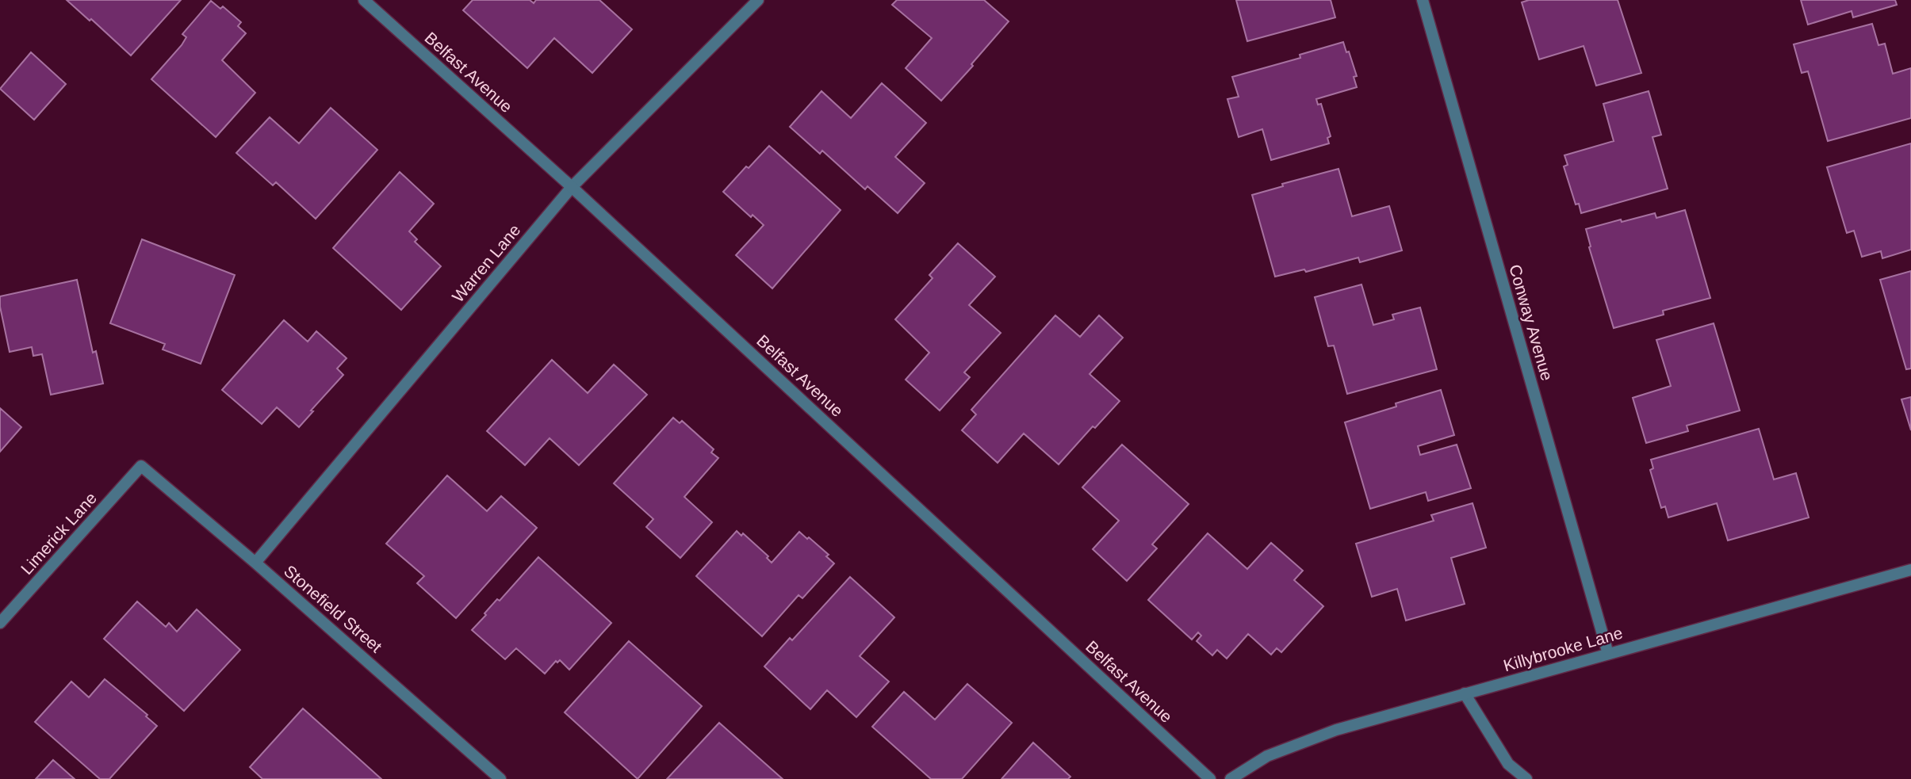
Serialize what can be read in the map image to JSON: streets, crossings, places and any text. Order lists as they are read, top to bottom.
{
  "streets": {
    "street": [
      "Belfast Avenue",
      "Warren Lane",
      "Conway Avenue",
      "Limerick Lane",
      "Stonefield Street",
      "Killybrooke Lane"
    ]
  },
  "crossings": [
    ["Belfast Avenue", "Warren Lane"],
    ["Warren Lane", "Stonefield Street"],
    ["Conway Avenue", "Killybrooke Lane"],
    ["Limerick Lane", "Stonefield Street"]
  ]
}
